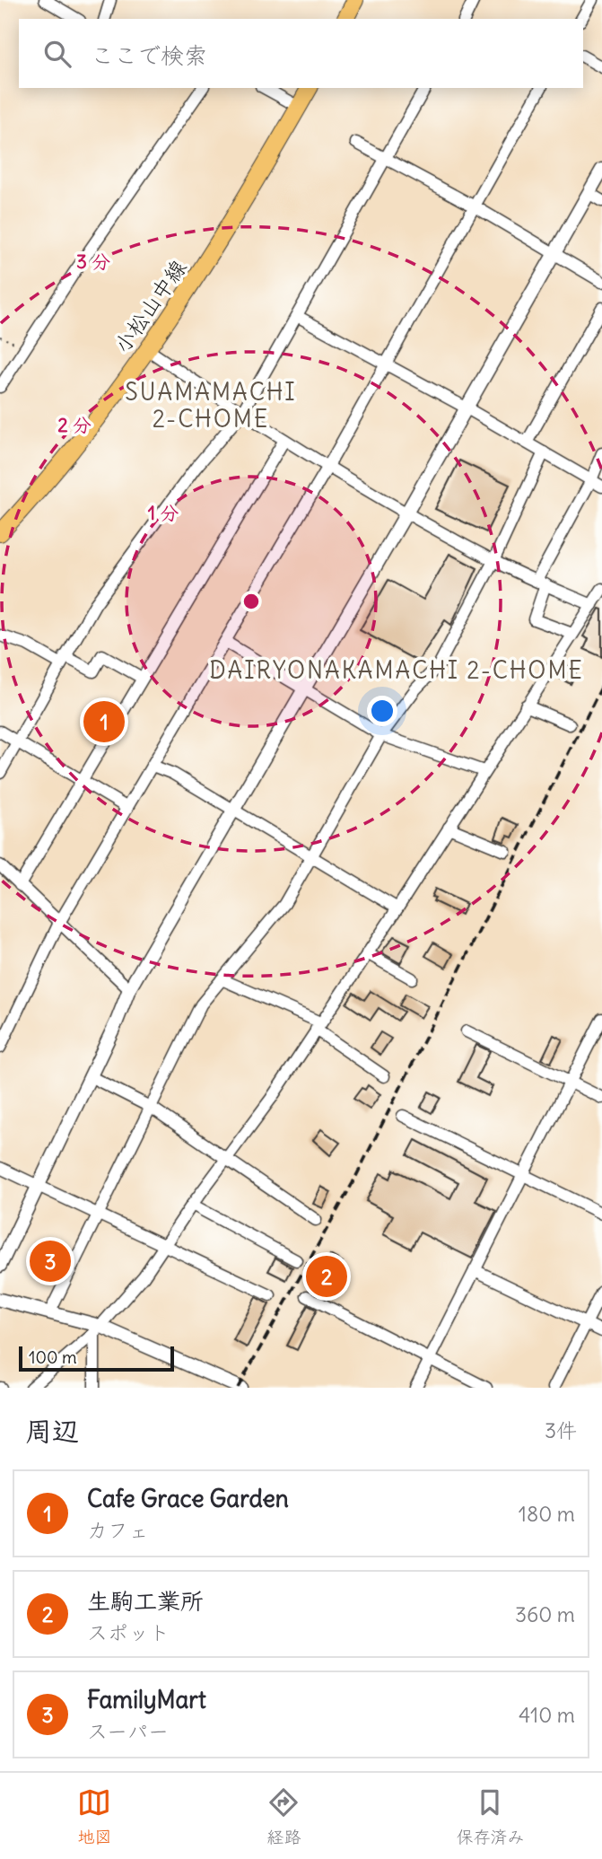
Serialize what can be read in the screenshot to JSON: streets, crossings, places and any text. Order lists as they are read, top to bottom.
{
  "streets": {
    "main road": ["小松山中線"]
  },
  "districts": ["SUAMAMACHI 2-CHOME", "DAIRYONAKAMACHI 2-CHOME"],
  "scale_bar": "100 m",
  "page": {
    "search": "ここで検索",
    "pins": ["1", "3", "2"],
    "scale": "100 m",
    "heading": ["周辺", "3件"],
    "list": [
      {
        "mark": "1",
        "name": "Cafe Grace Garden",
        "note": "カフェ",
        "value": "180 m"
      },
      {
        "mark": "2",
        "name": "生駒工業所",
        "note": "スポット",
        "value": "360 m"
      },
      {
        "mark": "3",
        "name": "FamilyMart",
        "note": "スーパー",
        "value": "410 m"
      }
    ],
    "nav": ["地図", "経路", "保存済み"]
  },
  "rings": ["3 分", "2 分", "1 分"]
}
